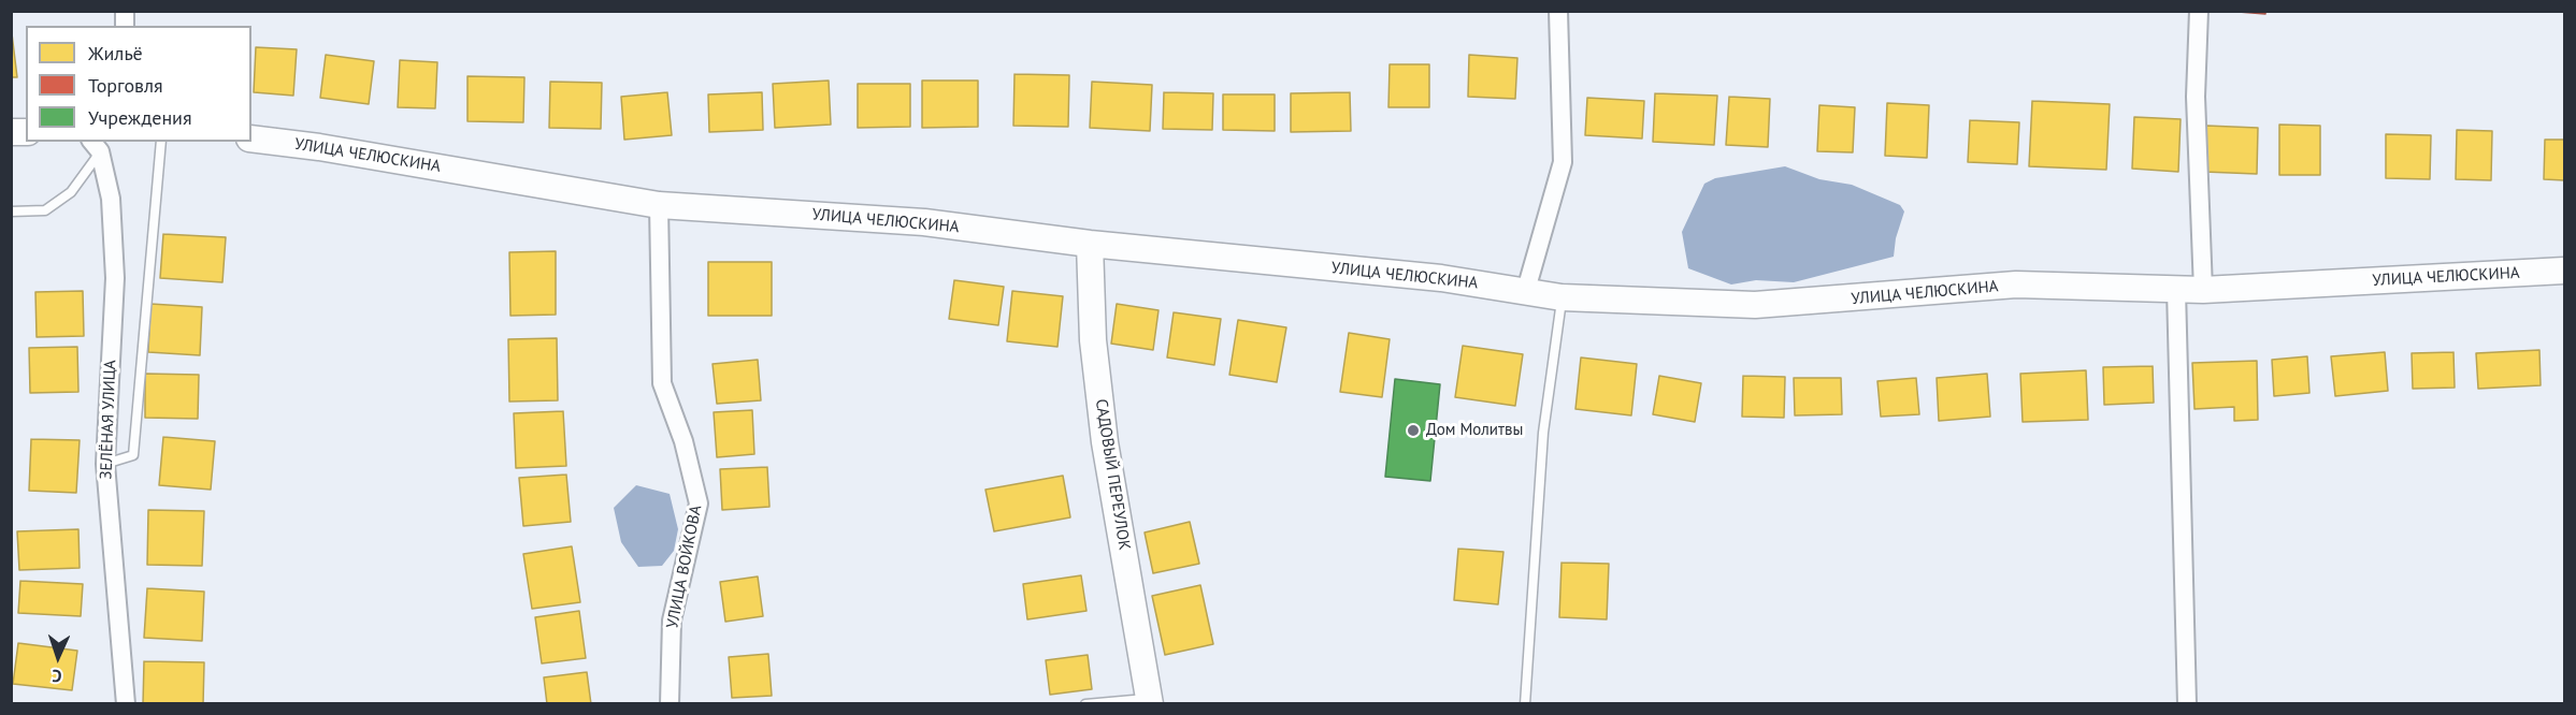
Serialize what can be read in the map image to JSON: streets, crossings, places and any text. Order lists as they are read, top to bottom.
{
  "streets": {
    "street": [
      "УЛИЦА ЧЕЛЮСКИНА",
      "ЗЕЛЁНАЯ УЛИЦА",
      "САДОВЫЙ ПЕРЕУЛОК",
      "УЛИЦА ВОЙКОВА"
    ]
  },
  "crossings": [
    ["УЛИЦА ЧЕЛЮСКИНА", "САДОВЫЙ ПЕРЕУЛОК"],
    ["УЛИЦА ЧЕЛЮСКИНА", "УЛИЦА ВОЙКОВА"]
  ],
  "places": ["Дом Молитвы"],
  "legend": ["Жильё", "Торговля", "Учреждения"],
  "north": "bottom"
}
